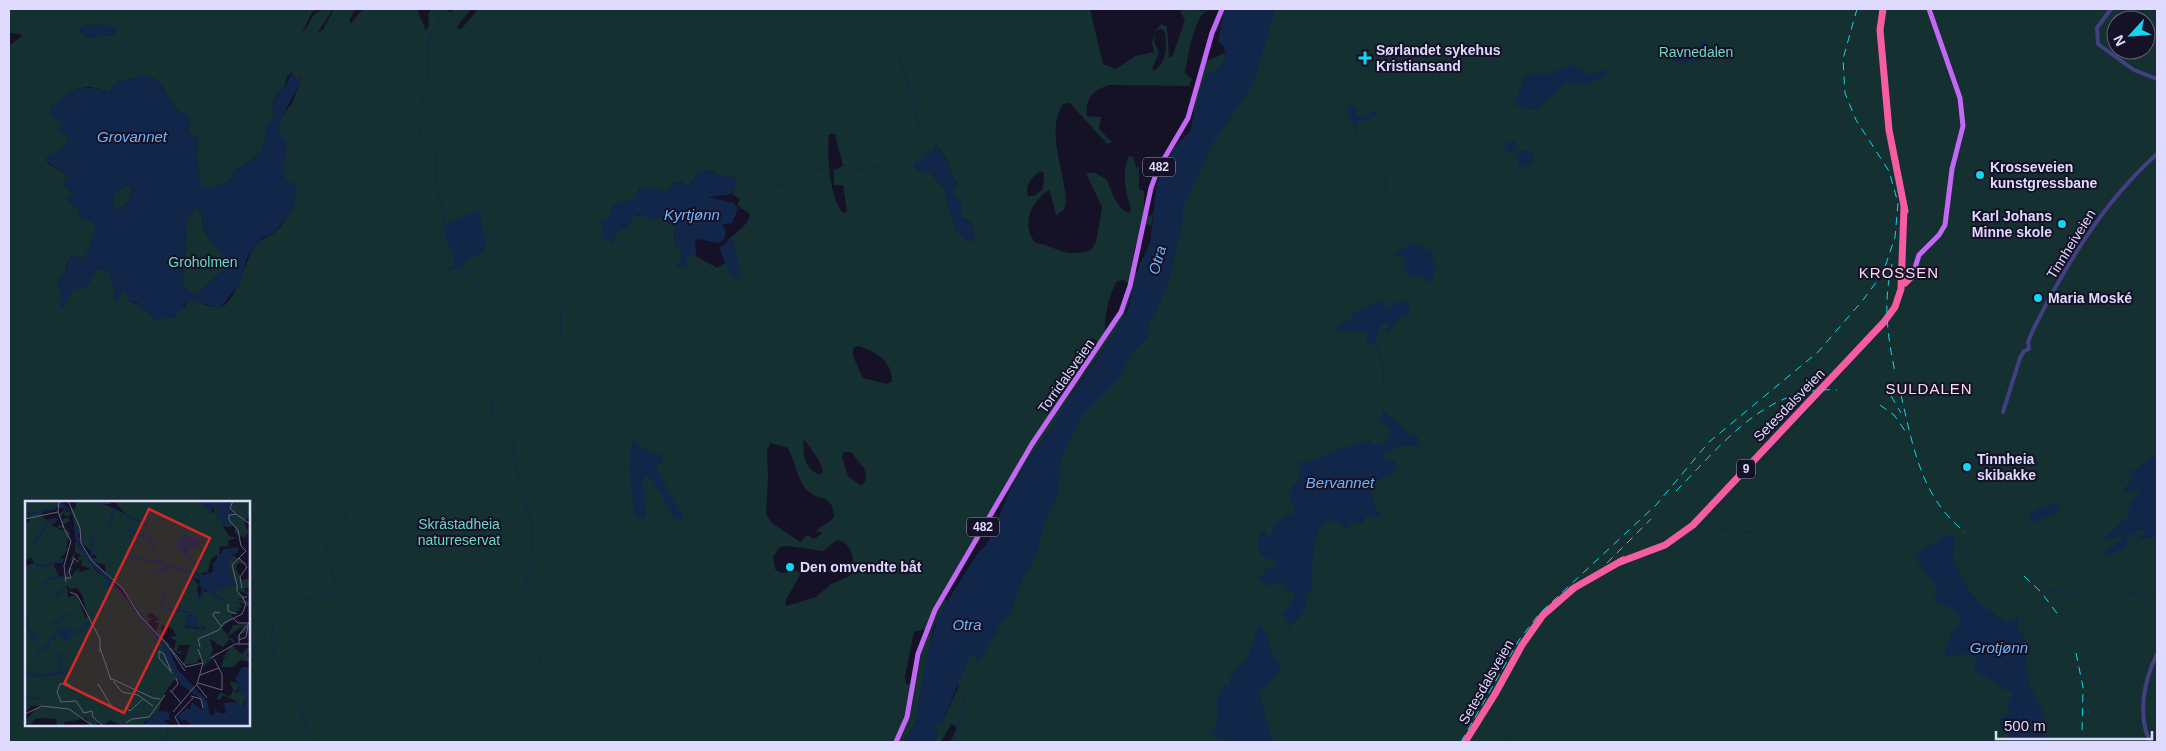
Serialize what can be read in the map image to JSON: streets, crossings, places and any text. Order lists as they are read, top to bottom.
{
  "streets": {
    "highway": ["Setesdalsveien", "9"],
    "main road": ["482", "Torridalsveien"],
    "street": ["Tinnheiveien"]
  },
  "districts": ["KROSSEN", "SULDALEN"],
  "water": [
    "Grovannet",
    "Kyrtjønn",
    "Otra",
    "Bervannet",
    "Grotjønn"
  ],
  "parks": ["Ravnedalen", "Groholmen", "Skråstadheia naturreservat"],
  "places": {
    "health": ["Sørlandet sykehus Kristiansand"],
    "other": [
      "Krosseveien kunstgressbane",
      "Karl Johans Minne skole",
      "Maria Moské",
      "Tinnheia skibakke",
      "Den omvendte båt"
    ]
  },
  "scale_bar": "500 m",
  "north": "bottom left"
}
